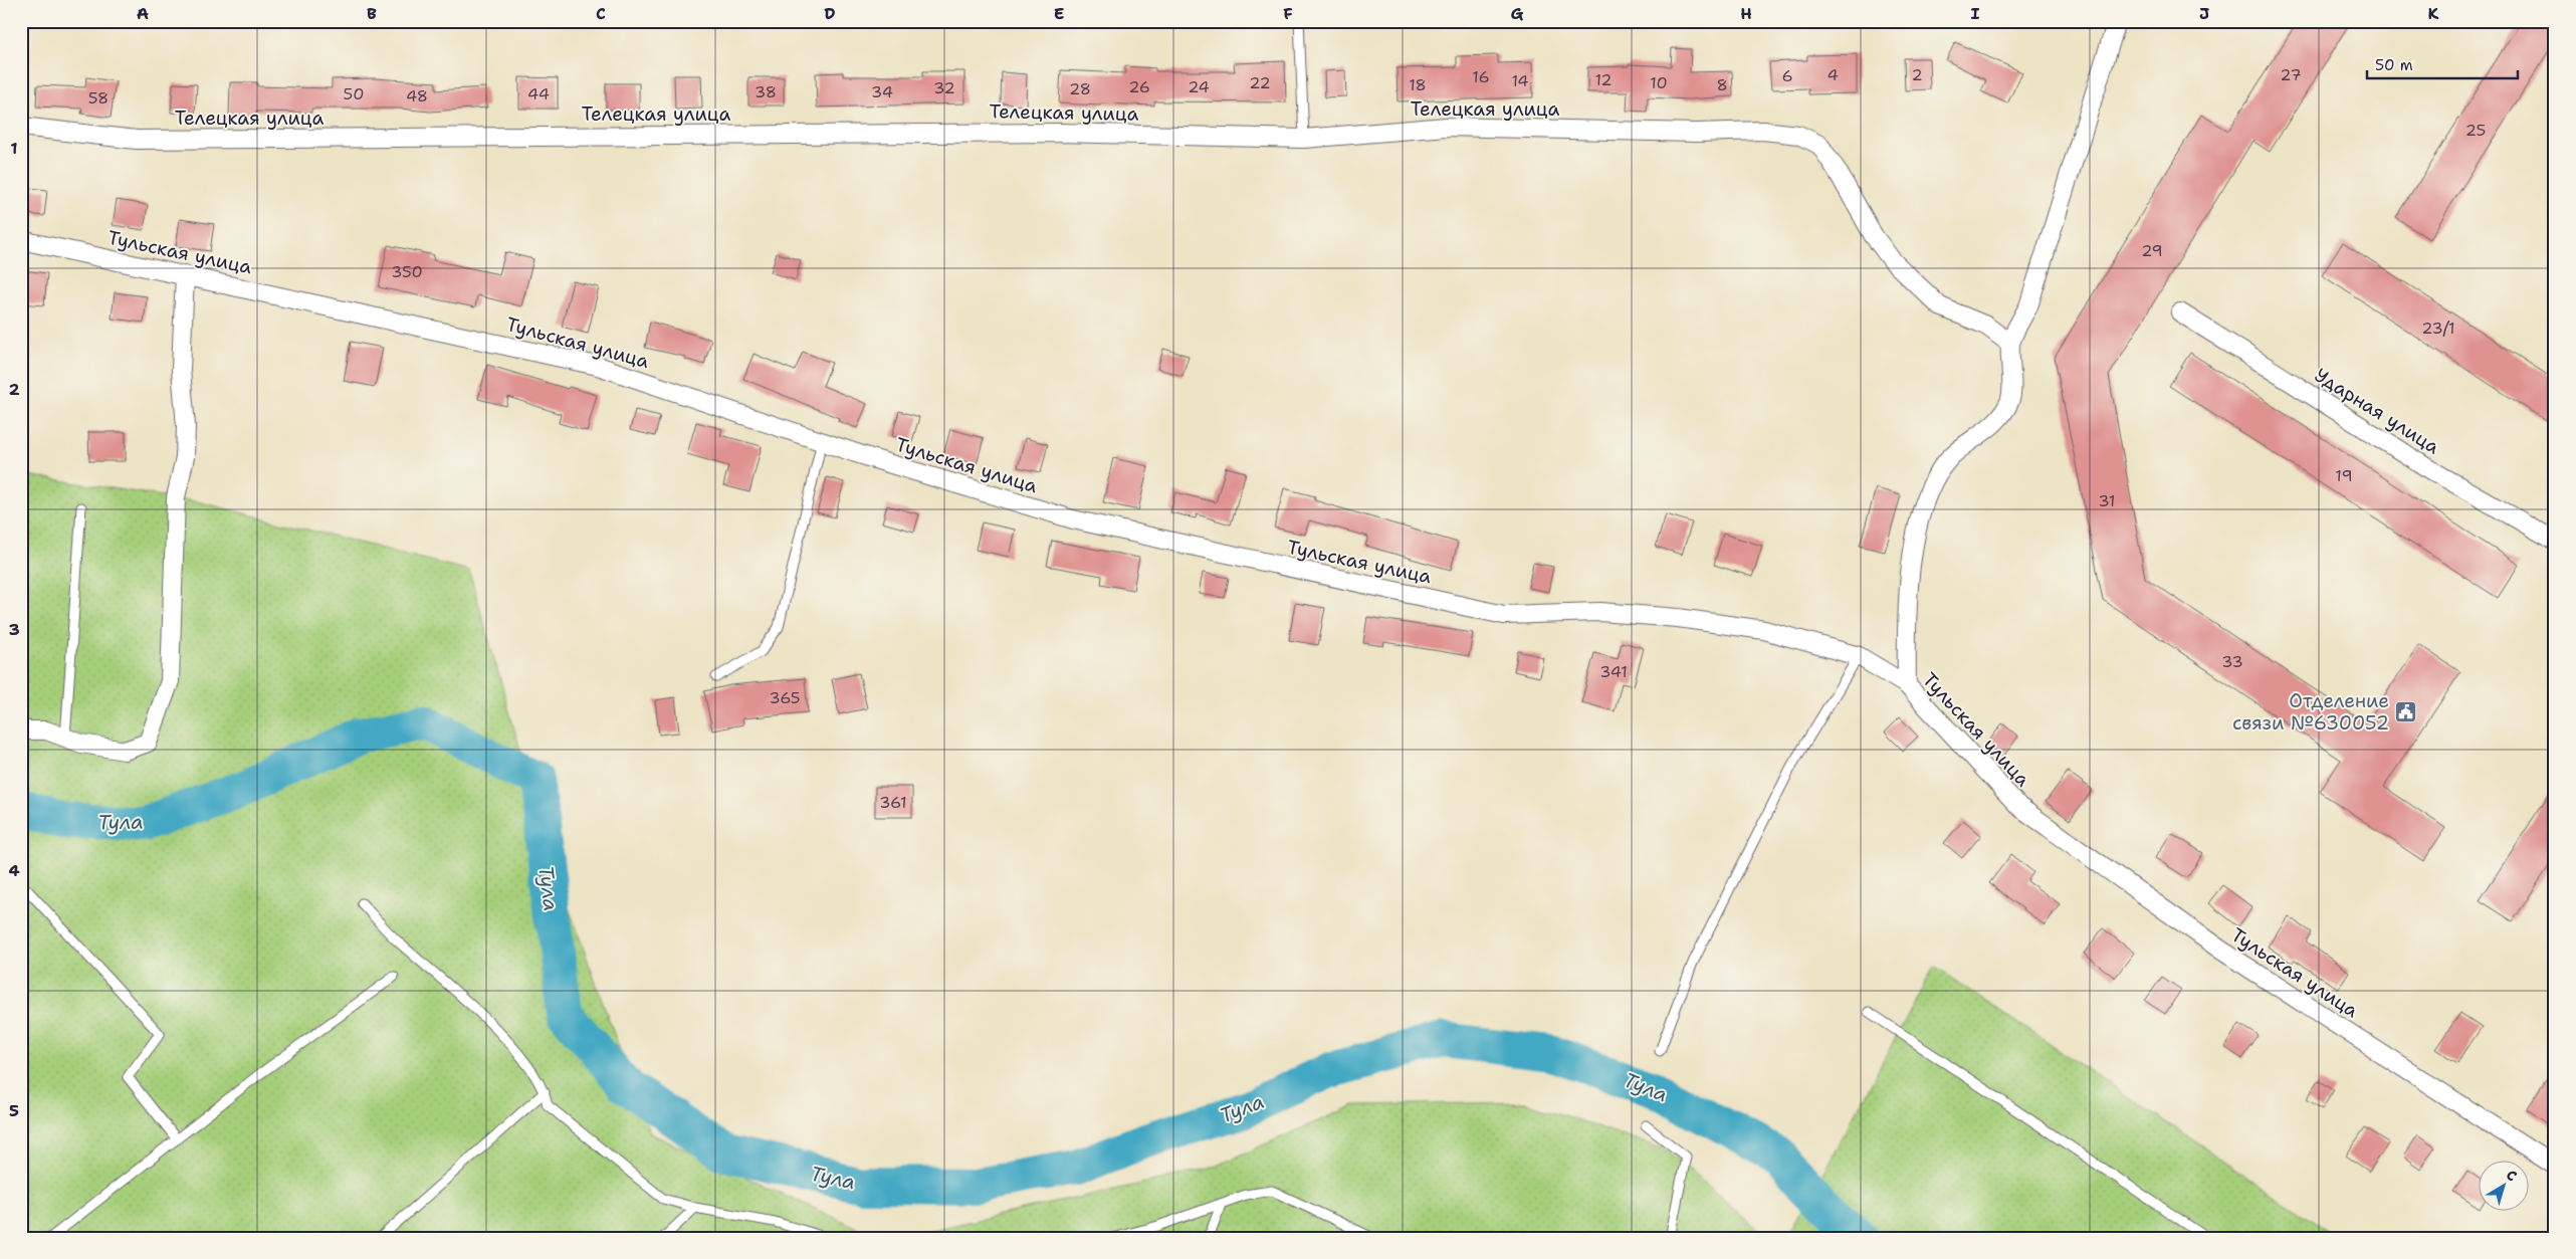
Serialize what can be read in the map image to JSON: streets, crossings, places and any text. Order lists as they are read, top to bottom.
{
  "streets": {
    "street": ["Телецкая улица", "Тульская улица", "Ударная улица"]
  },
  "water": ["Тула"],
  "places": {
    "public building": ["Отделение связи №630052"]
  },
  "house_numbers": [
    "4",
    "2",
    "27",
    "6",
    "16",
    "12",
    "14",
    "22",
    "10",
    "18",
    "8",
    "26",
    "24",
    "32",
    "28",
    "38",
    "34",
    "50",
    "44",
    "48",
    "58",
    "25",
    "29",
    "350",
    "23/1",
    "19",
    "31",
    "33",
    "341",
    "365",
    "361"
  ],
  "scale_bar": "50 m",
  "north": "top right",
  "grid": {
    "columns": [
      "A",
      "B",
      "C",
      "D",
      "E",
      "F",
      "G",
      "H",
      "I",
      "J",
      "K"
    ],
    "rows": [
      "1",
      "2",
      "3",
      "4",
      "5"
    ]
  }
}
